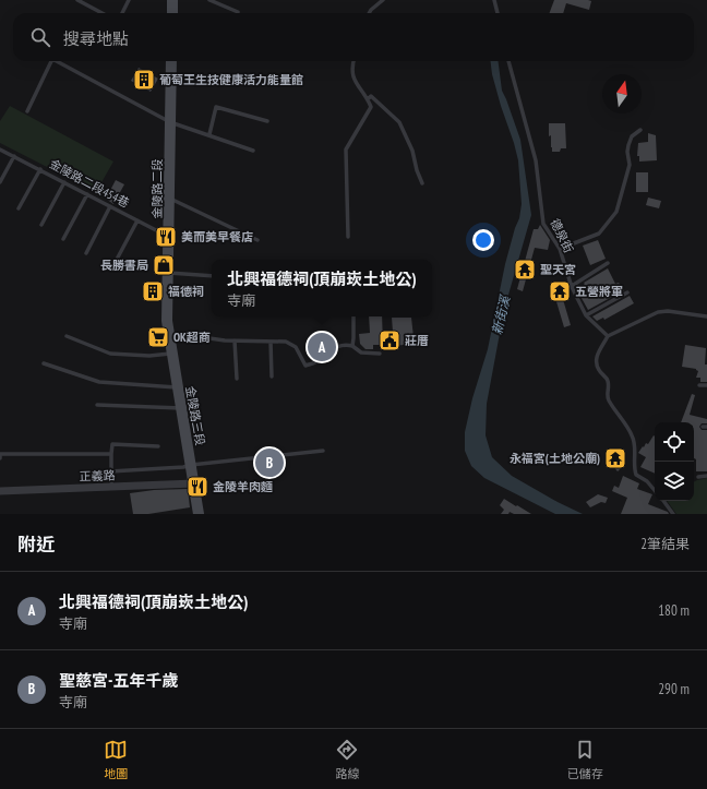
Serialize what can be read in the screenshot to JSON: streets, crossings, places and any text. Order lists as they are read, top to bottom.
{
  "streets": {
    "main road": ["金陵路二段", "金陵路三段"],
    "street": ["正義路"],
    "lane": ["金陵路二段454巷", "德泉街"]
  },
  "crossings": [
    ["金陵路二段454巷", "金陵路二段"],
    ["金陵路二段", "金陵路三段"],
    ["金陵路三段", "正義路"]
  ],
  "water": ["新街溪"],
  "places": {
    "building": ["葡萄王生技健康活力能量館", "福德祠"],
    "restaurant": ["美而美早餐店", "金陵羊肉麵"],
    "shop": ["長勝書局"],
    "temple": ["聖天宮", "五營將軍", "永福宮(土地公廟)"],
    "supermarket": ["OK超商"],
    "public building": ["莊厝"]
  },
  "north": "top",
  "page": {
    "search": "搜尋地點",
    "popup": ["北興福德祠(頂崩崁土地公)", "寺廟"],
    "pins": ["A", "B"],
    "heading": ["附近", "2筆結果"],
    "list": [
      {
        "mark": "A",
        "name": "北興福德祠(頂崩崁土地公)",
        "note": "寺廟",
        "value": "180 m"
      },
      {
        "mark": "B",
        "name": "聖慈宮-五年千歲",
        "note": "寺廟",
        "value": "290 m"
      }
    ],
    "nav": ["地圖", "路線", "已儲存"]
  }
}
